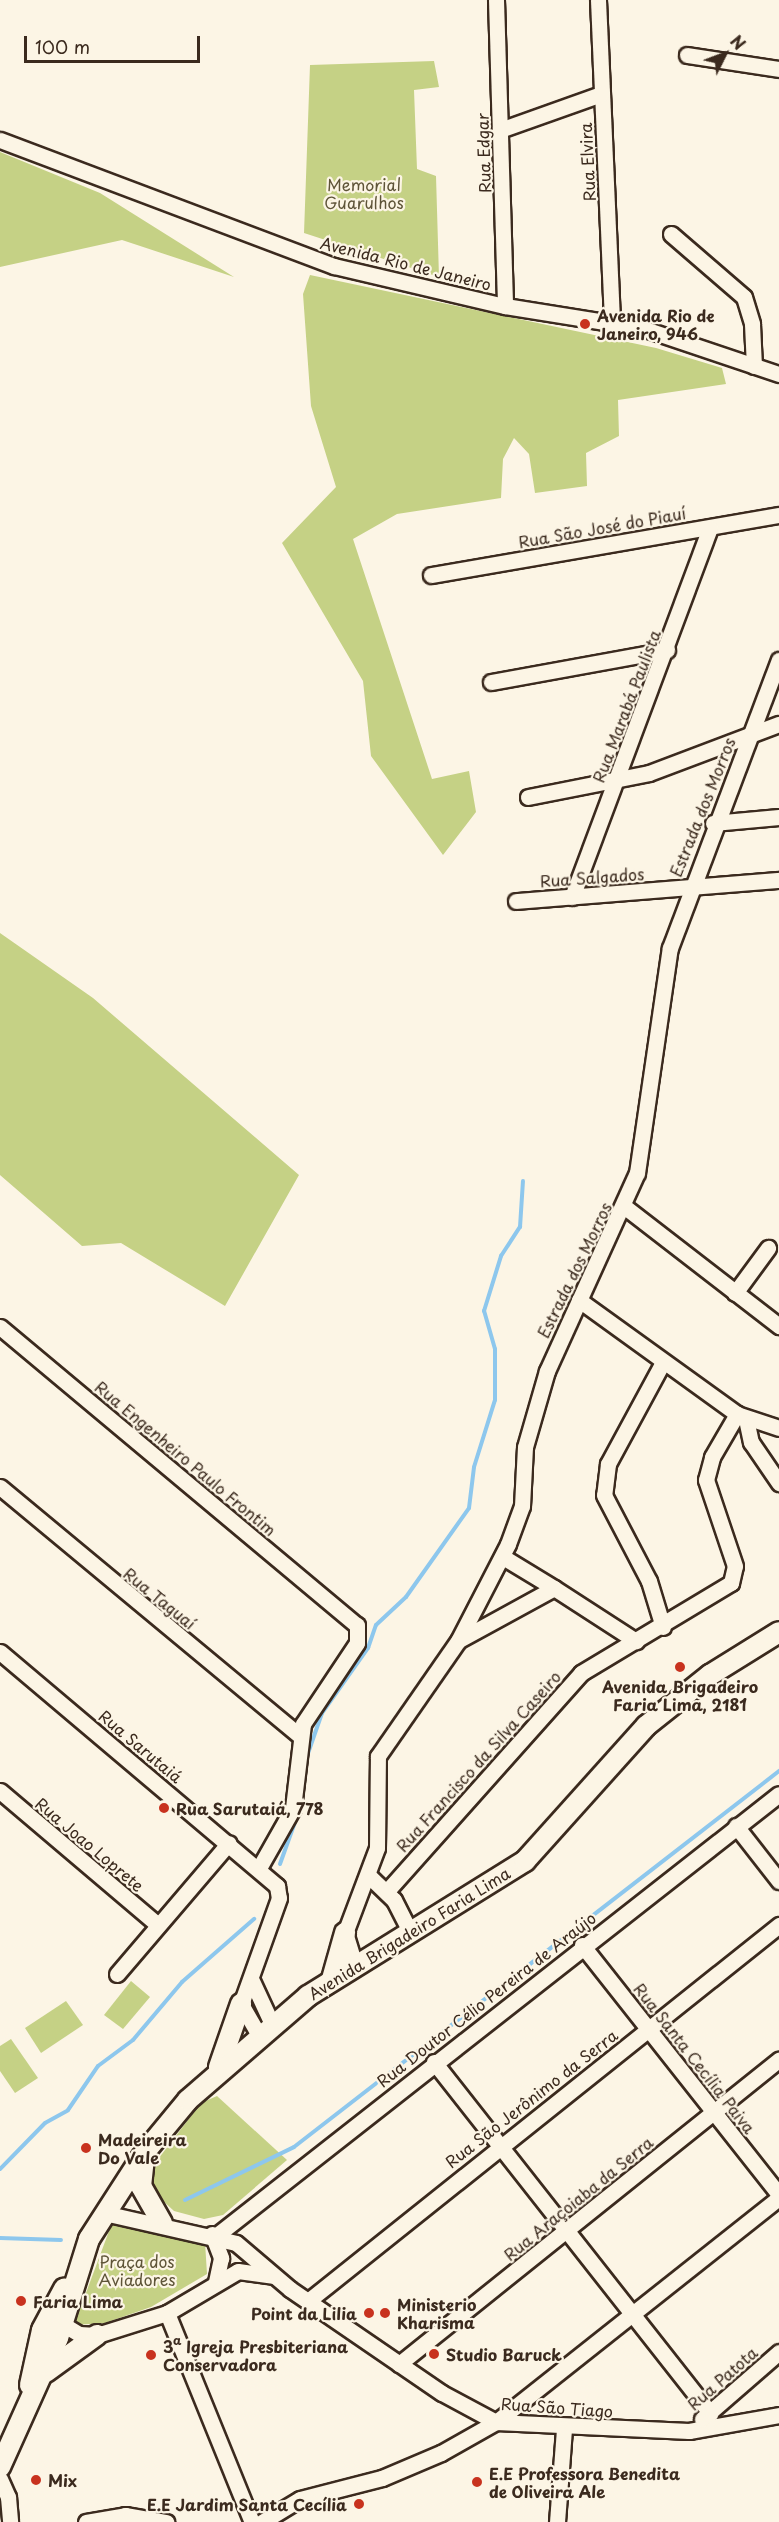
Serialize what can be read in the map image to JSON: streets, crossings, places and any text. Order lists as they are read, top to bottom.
{
  "streets": {
    "main road": ["Avenida Brigadeiro Faria Lima"],
    "street": [
      "Rua Edgar",
      "Rua Elvira",
      "Avenida Rio de Janeiro",
      "Rua São José do Piauí",
      "Rua Marabá Paulista",
      "Estrada dos Morros",
      "Rua Salgados",
      "Rua Engenheiro Paulo Frontim",
      "Rua Taguaí",
      "Rua Sarutaiá",
      "Rua Francisco da Silva Caseiro",
      "Rua Joao Loprete",
      "Rua Doutor Célio Pereira de Araújo",
      "Rua Santa Cecília Paiva",
      "Rua São Jerônimo da Serra",
      "Rua Araçoiaba da Serra",
      "Rua Patota",
      "Rua São Tiago"
    ]
  },
  "crossings": [
    ["Rua Edgar", "Avenida Rio de Janeiro"],
    ["Rua Elvira", "Avenida Rio de Janeiro"],
    ["Rua São José do Piauí", "Rua Marabá Paulista"],
    ["Rua Marabá Paulista", "Rua Salgados"],
    ["Estrada dos Morros", "Rua Salgados"],
    ["Rua Engenheiro Paulo Frontim", "Rua Taguaí"],
    ["Avenida Brigadeiro Faria Lima", "Rua São Tiago"],
    ["Rua Doutor Célio Pereira de Araújo", "Rua Santa Cecília Paiva"],
    ["Rua Doutor Célio Pereira de Araújo", "Rua São Tiago"],
    ["Rua Santa Cecília Paiva", "Rua São Jerônimo da Serra"],
    ["Rua Santa Cecília Paiva", "Rua Araçoiaba da Serra"],
    ["Rua São Jerônimo da Serra", "Rua São Tiago"],
    ["Rua Araçoiaba da Serra", "Rua São Tiago"],
    ["Rua Patota", "Rua São Tiago"]
  ],
  "parks": ["Memorial Guarulhos", "Praça dos Aviadores"],
  "places": [
    "Avenida Rio de Janeiro, 946",
    "Avenida Brigadeiro Faria Lima, 2181",
    "Rua Sarutaiá, 778",
    "Madeireira Do Vale",
    "Faria Lima",
    "Point da Lilia",
    "Ministerio Kharisma",
    "Studio Baruck",
    "3ª Igreja Presbiteriana Conservadora",
    "Mix",
    "E.E Professora Benedita de Oliveira Ale",
    "E.E Jardim Santa Cecília"
  ],
  "scale_bar": "100 m",
  "north": "top right"
}
